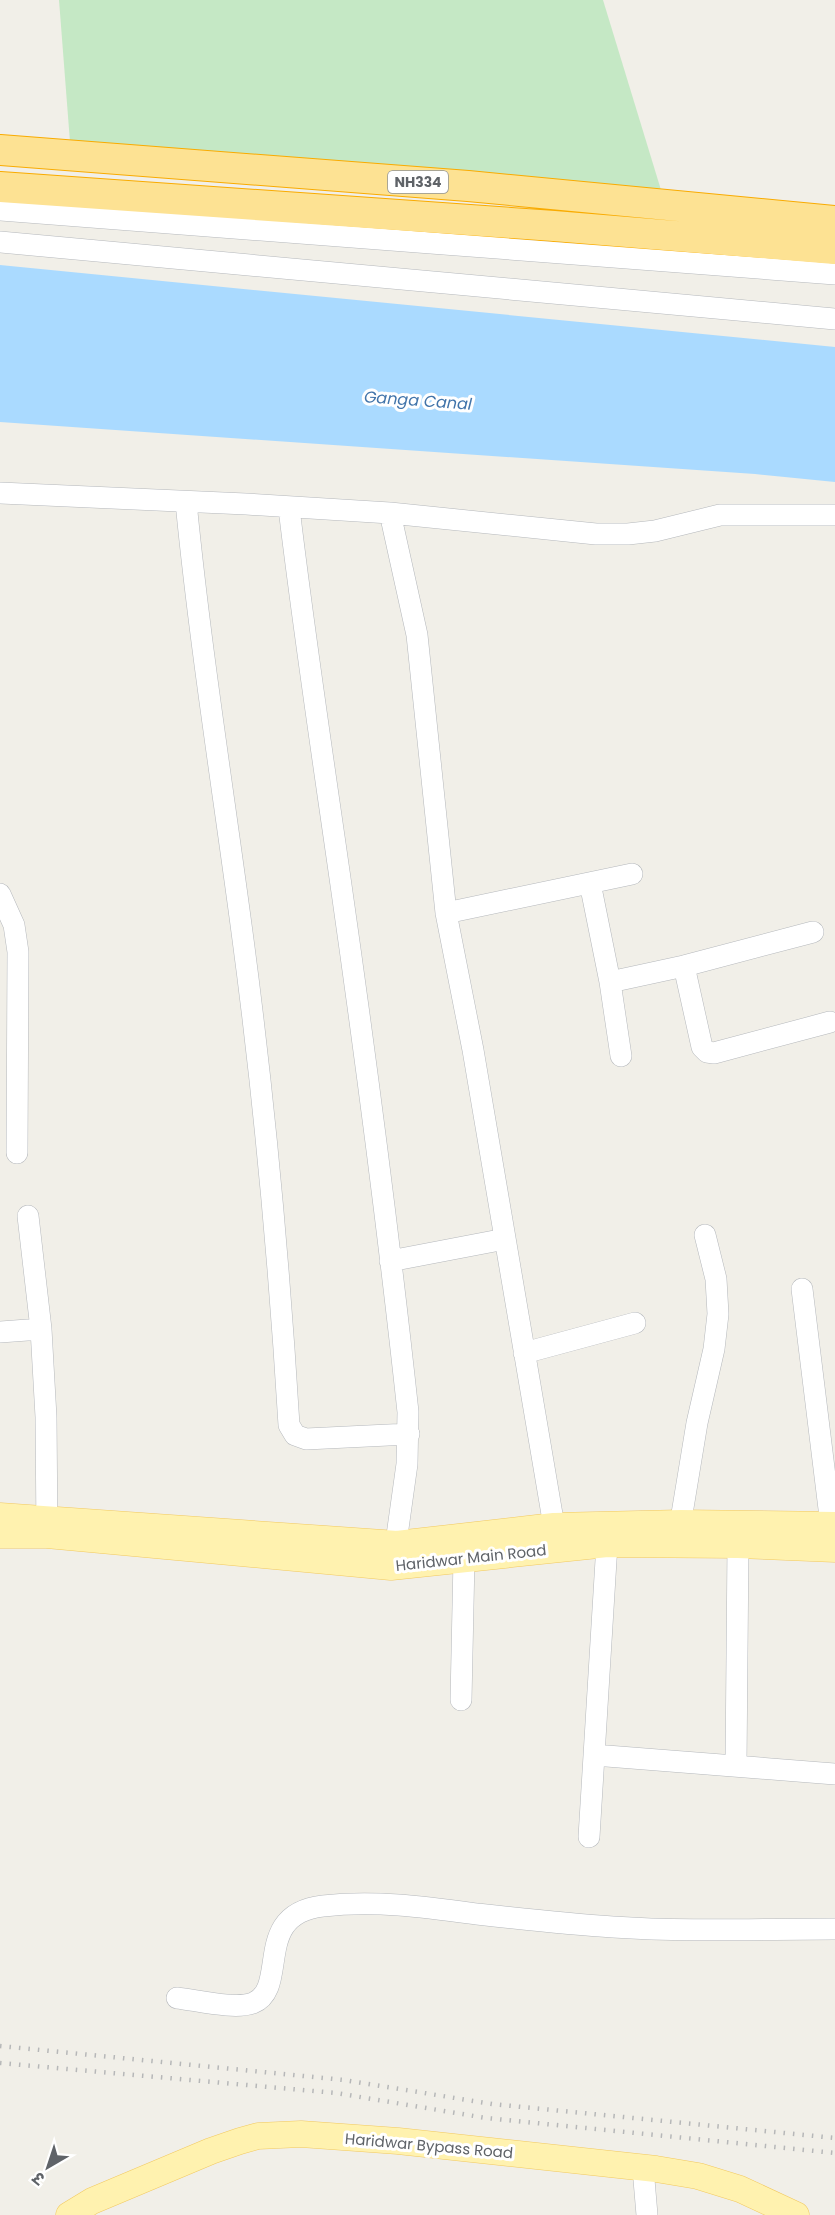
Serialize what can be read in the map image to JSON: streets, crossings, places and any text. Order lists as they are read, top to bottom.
{
  "streets": {
    "highway": ["NH334"],
    "main road": ["Haridwar Main Road", "Haridwar Bypass Road"]
  },
  "water": ["Ganga Canal"],
  "north": "bottom left"
}
